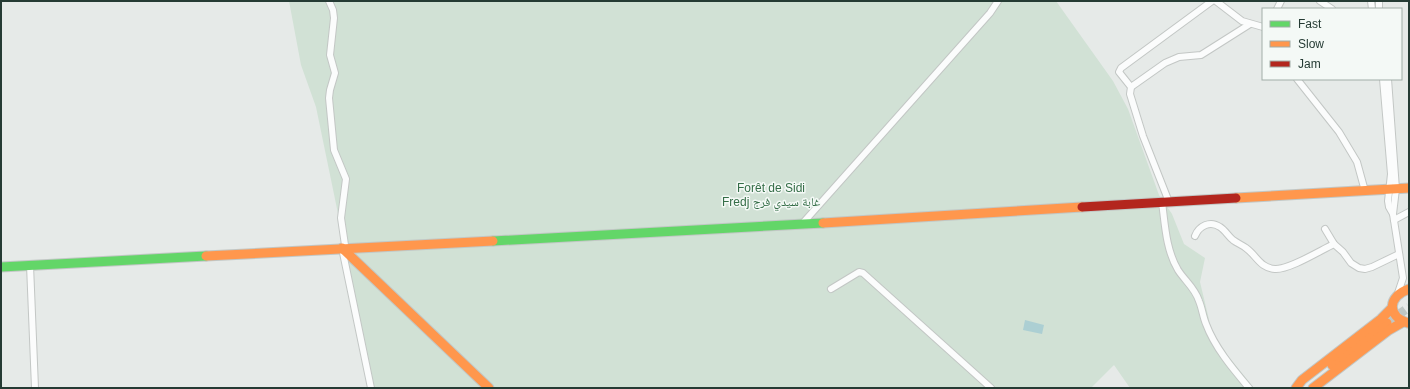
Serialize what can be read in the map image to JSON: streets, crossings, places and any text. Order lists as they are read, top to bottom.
{
  "parks": ["Forêt de Sidi Fredj غابة سيدي فرج"],
  "legend": ["Fast", "Slow", "Jam"]
}
